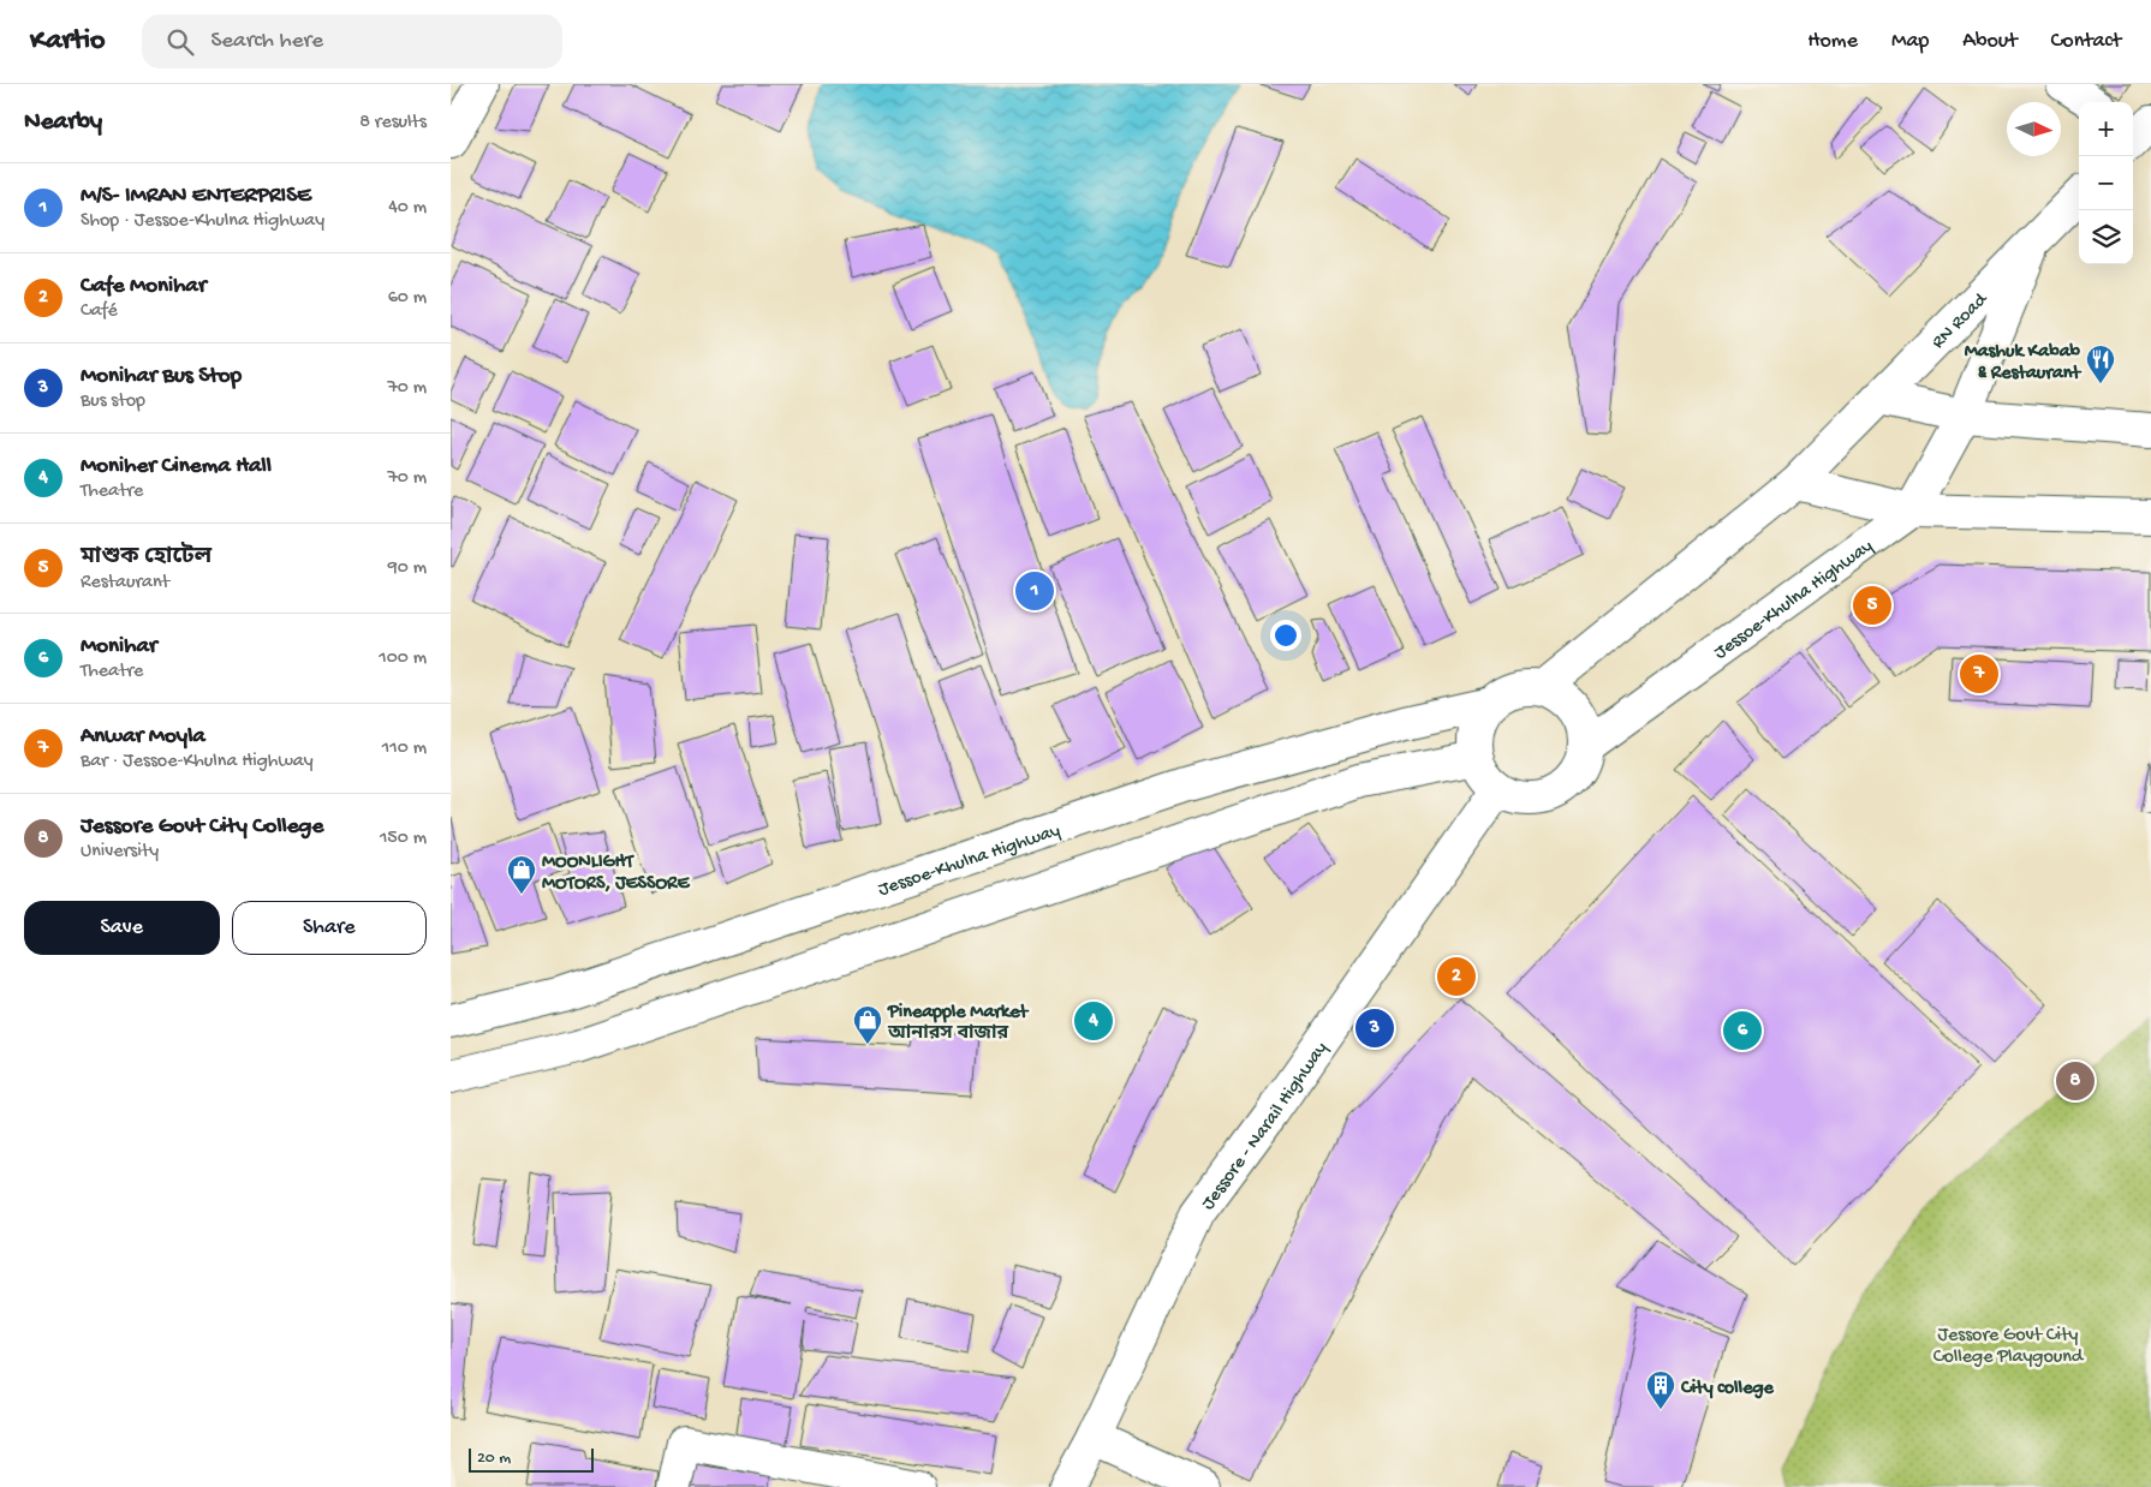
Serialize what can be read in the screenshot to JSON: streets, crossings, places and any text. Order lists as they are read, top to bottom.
{
  "streets": {
    "main road": ["RN Road", "Jessoe-Khulna Highway", "Jessore - Narail Highway"]
  },
  "crossings": [
    ["RN Road", "Jessoe-Khulna Highway"],
    ["Jessoe-Khulna Highway", "Jessore - Narail Highway"]
  ],
  "parks": ["Jessore Govt City College Playgound"],
  "places": {
    "restaurant": ["Mashuk Kabab & Restaurant"],
    "shop": ["MOONLIGHT MOTORS, JESSORE", "Pineapple Market আনারস বাজার"],
    "building": ["City college"]
  },
  "scale_bar": "20 m",
  "north": "right",
  "page": {
    "header": "Kartio",
    "search": "Search here",
    "nav": [
      "Home",
      "Map",
      "About",
      "Contact"
    ],
    "heading": ["Nearby", "8 results"],
    "map_buttons": ["+", "−"],
    "list": [
      {
        "mark": "1",
        "name": "M/S- IMRAN ENTERPRISE",
        "note": "Shop · Jessoe-Khulna Highway",
        "value": "40 m"
      },
      {
        "mark": "2",
        "name": "Cafe Monihar",
        "note": "Café",
        "value": "60 m"
      },
      {
        "mark": "3",
        "name": "Monihar Bus Stop",
        "note": "Bus stop",
        "value": "70 m"
      },
      {
        "mark": "4",
        "name": "Moniher Cinema Hall",
        "note": "Theatre",
        "value": "70 m"
      },
      {
        "mark": "5",
        "name": "মাশুক হোটেল",
        "note": "Restaurant",
        "value": "90 m"
      },
      {
        "mark": "6",
        "name": "Monihar",
        "note": "Theatre",
        "value": "100 m"
      },
      {
        "mark": "7",
        "name": "Anwar Moyla",
        "note": "Bar · Jessoe-Khulna Highway",
        "value": "110 m"
      },
      {
        "mark": "8",
        "name": "Jessore Govt City College",
        "note": "University",
        "value": "150 m"
      }
    ],
    "pins": [
      "1",
      "5",
      "7",
      "2",
      "4",
      "3",
      "6",
      "8"
    ],
    "buttons": ["Save", "Share"],
    "scale": "20 m"
  }
}
